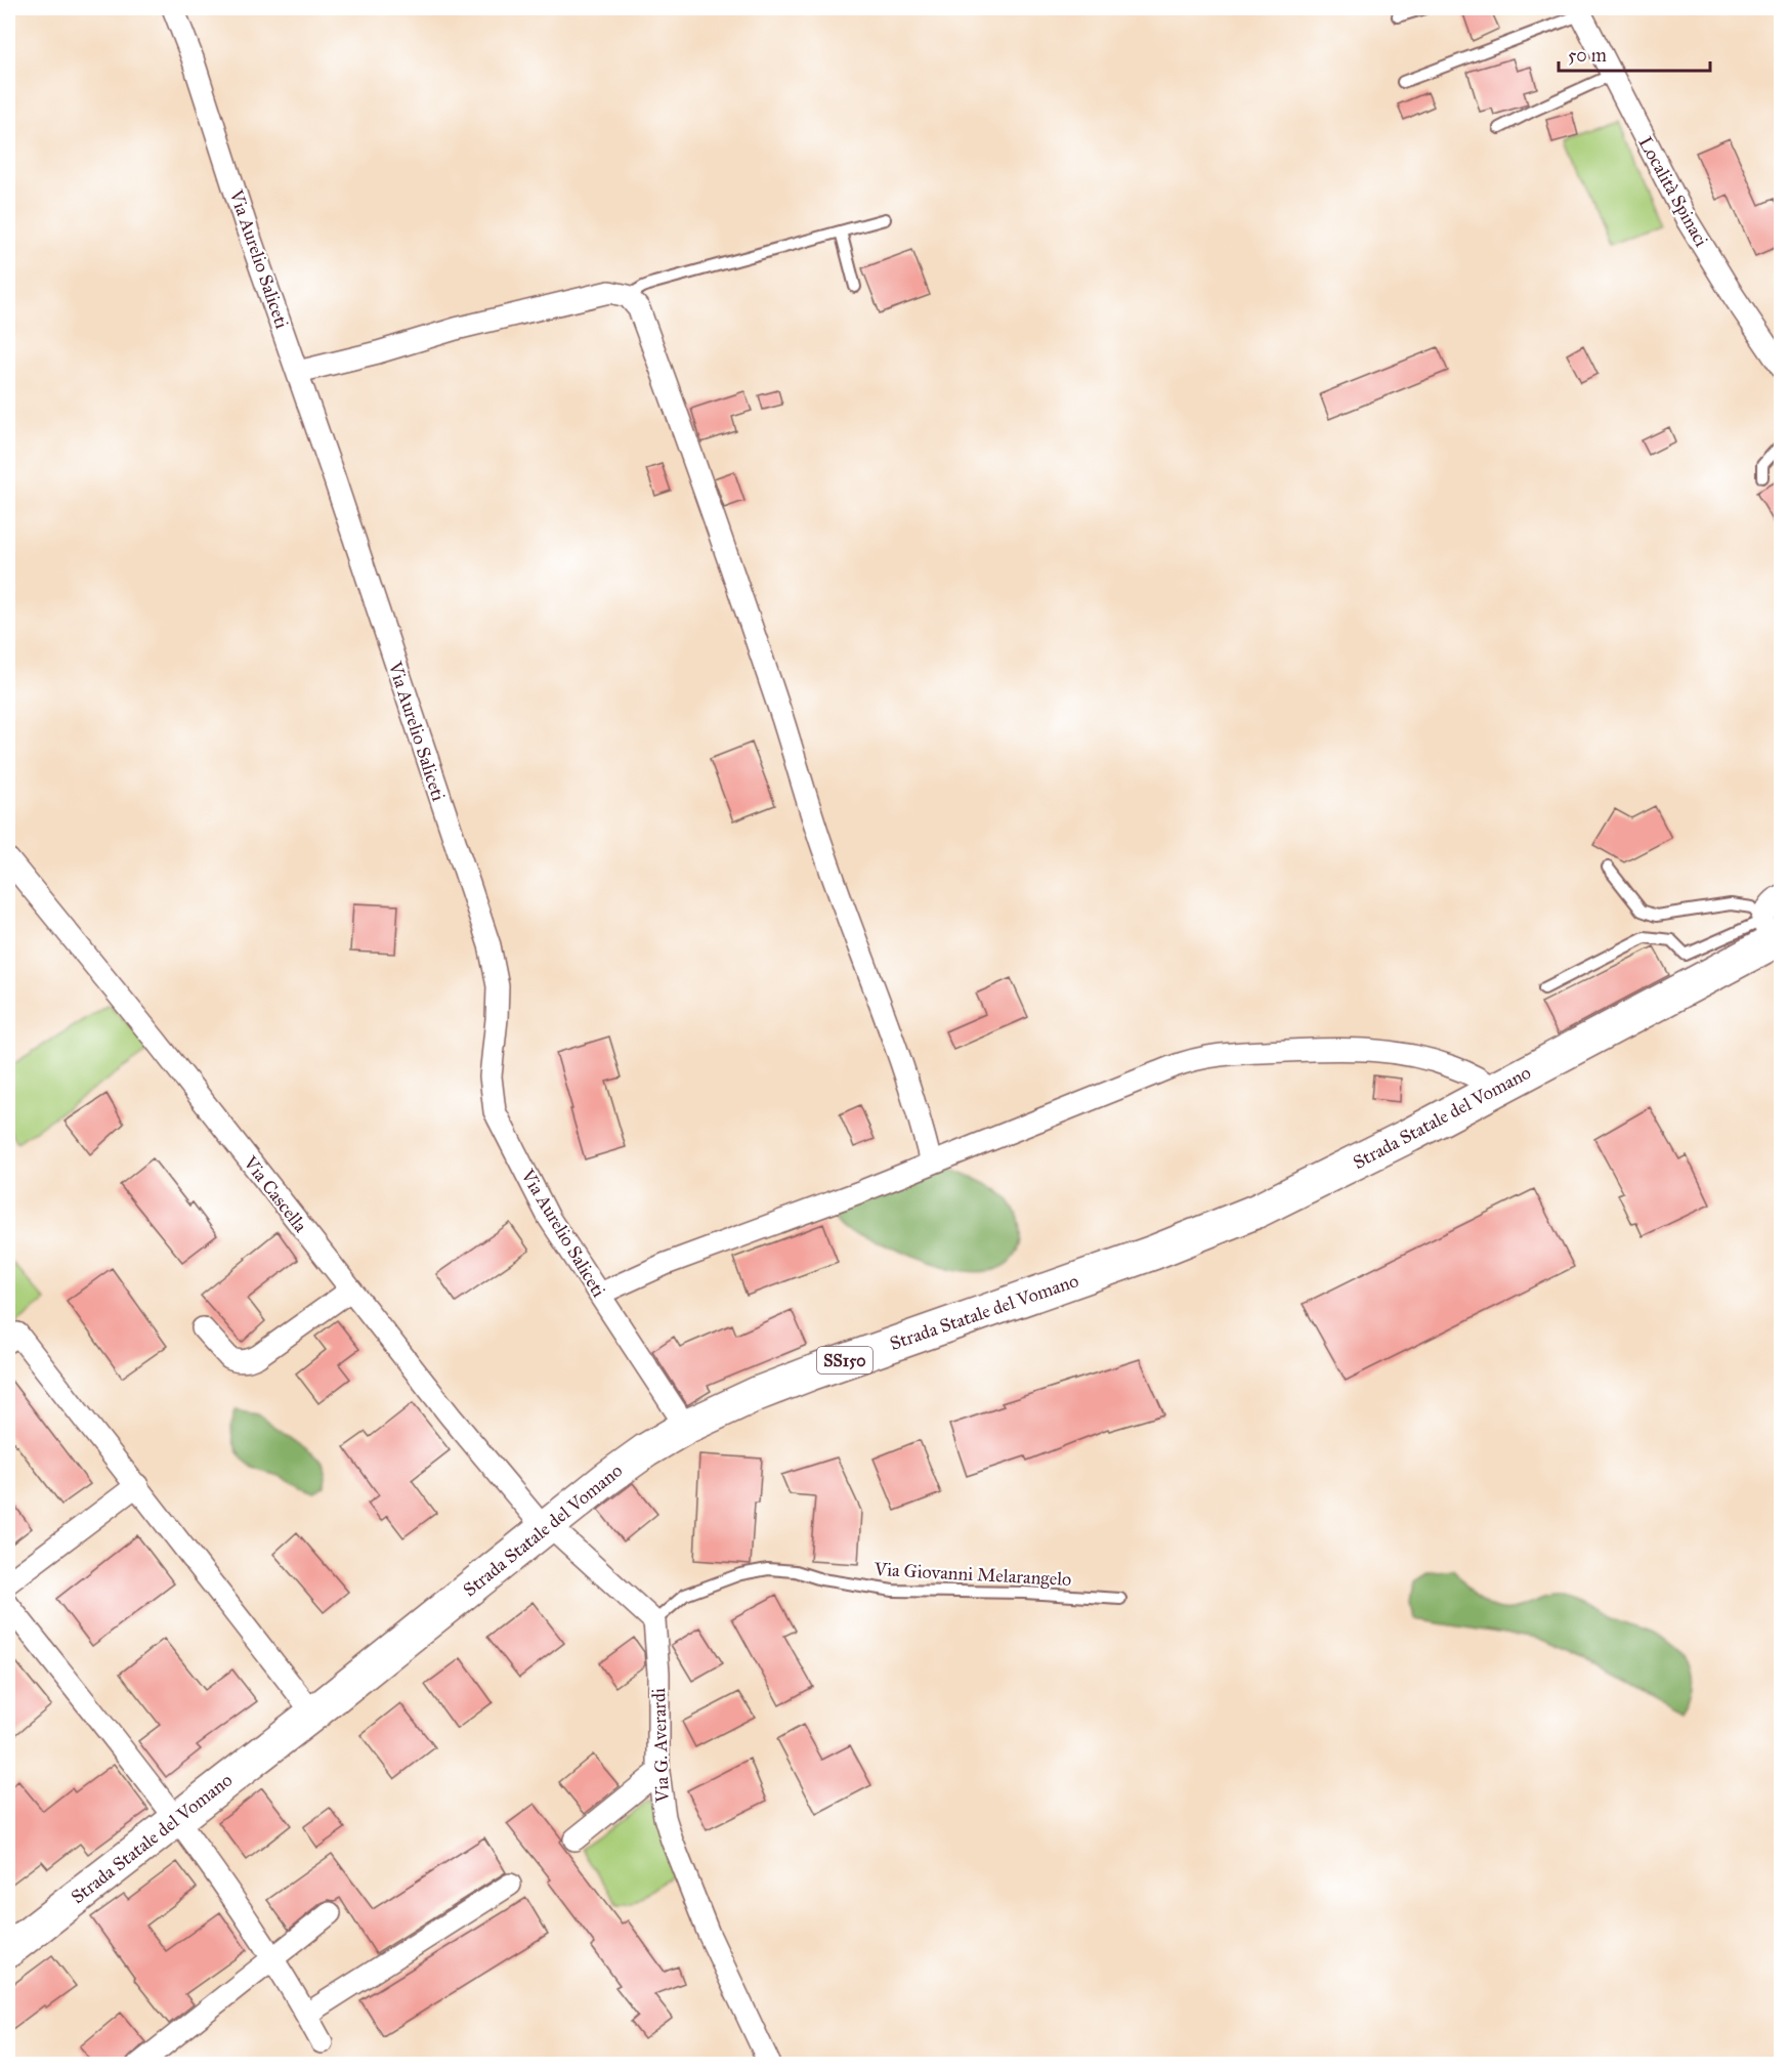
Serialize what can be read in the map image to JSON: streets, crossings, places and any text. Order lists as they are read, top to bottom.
{
  "streets": {
    "main road": ["Strada Statale del Vomano", "SS150"],
    "street": [
      "Località Spinaci",
      "Via Aurelio Saliceti",
      "Via Cascella",
      "Via G. Averardi"
    ],
    "lane": ["Via Giovanni Melarangelo"]
  },
  "crossings": [
    ["Via Aurelio Saliceti", "Strada Statale del Vomano"],
    ["Strada Statale del Vomano", "Via Cascella"],
    ["Via Giovanni Melarangelo", "Via G. Averardi"]
  ],
  "scale_bar": "50 m"
}
